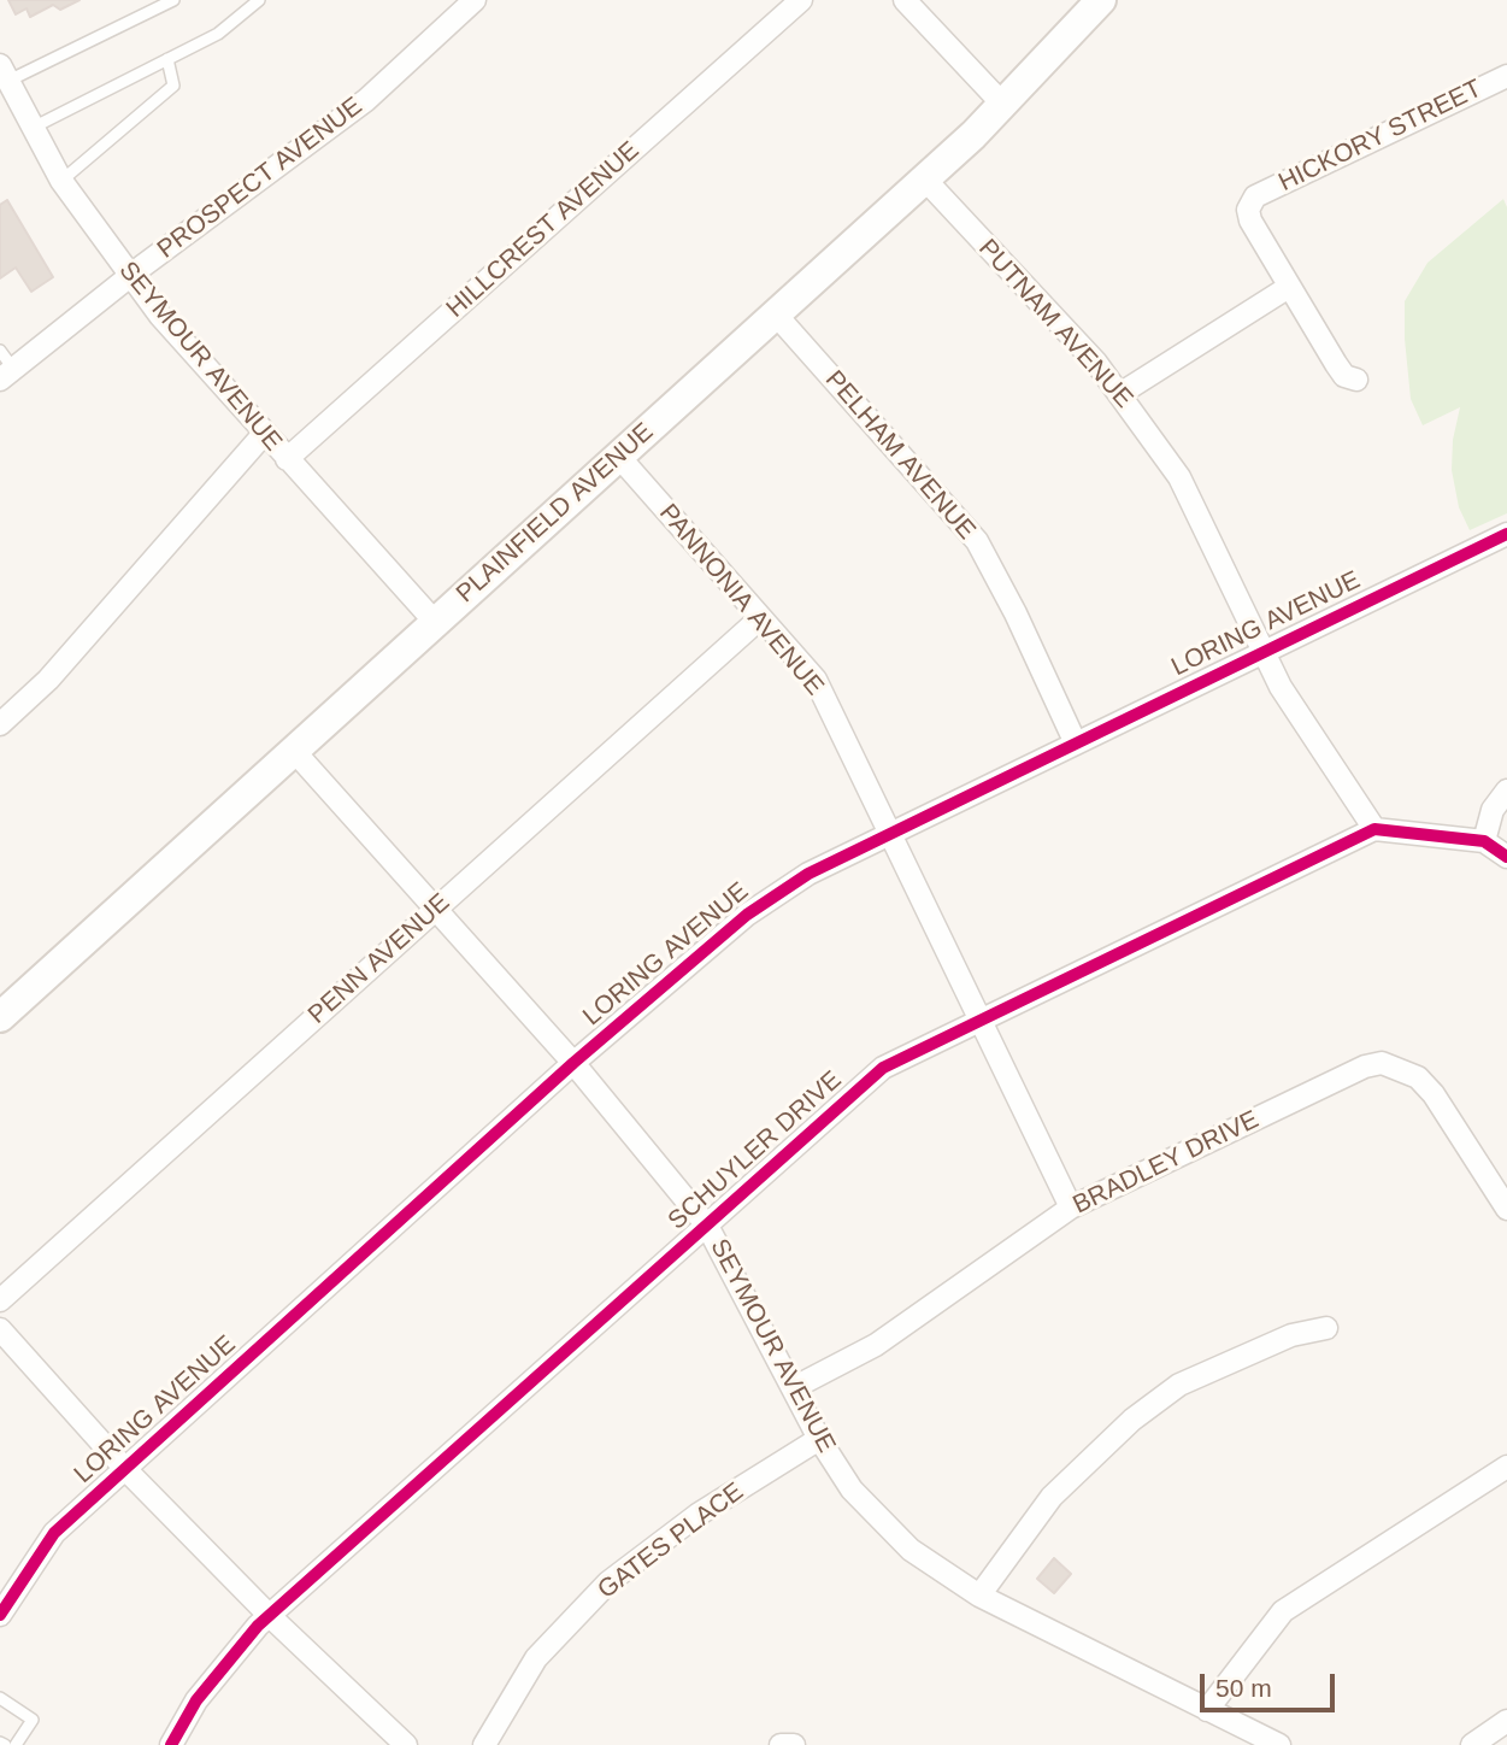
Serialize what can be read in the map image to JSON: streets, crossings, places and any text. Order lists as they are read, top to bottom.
{
  "streets": {
    "street": [
      "HICKORY STREET",
      "PROSPECT AVENUE",
      "HILLCREST AVENUE",
      "PUTNAM AVENUE",
      "SEYMOUR AVENUE",
      "PELHAM AVENUE",
      "PLAINFIELD AVENUE",
      "PANNONIA AVENUE",
      "LORING AVENUE",
      "PENN AVENUE",
      "SCHUYLER DRIVE",
      "BRADLEY DRIVE",
      "GATES PLACE"
    ]
  },
  "crossings": [
    ["PROSPECT AVENUE", "SEYMOUR AVENUE"],
    ["HILLCREST AVENUE", "SEYMOUR AVENUE"],
    ["PUTNAM AVENUE", "PLAINFIELD AVENUE"],
    ["PUTNAM AVENUE", "LORING AVENUE"],
    ["PUTNAM AVENUE", "SCHUYLER DRIVE"],
    ["SEYMOUR AVENUE", "PLAINFIELD AVENUE"],
    ["SEYMOUR AVENUE", "LORING AVENUE"],
    ["SEYMOUR AVENUE", "PENN AVENUE"],
    ["SEYMOUR AVENUE", "SCHUYLER DRIVE"],
    ["SEYMOUR AVENUE", "BRADLEY DRIVE"],
    ["SEYMOUR AVENUE", "GATES PLACE"],
    ["PELHAM AVENUE", "PLAINFIELD AVENUE"],
    ["PELHAM AVENUE", "LORING AVENUE"],
    ["PLAINFIELD AVENUE", "PANNONIA AVENUE"],
    ["PANNONIA AVENUE", "LORING AVENUE"],
    ["PANNONIA AVENUE", "PENN AVENUE"],
    ["PANNONIA AVENUE", "SCHUYLER DRIVE"],
    ["PANNONIA AVENUE", "BRADLEY DRIVE"]
  ],
  "scale_bar": "50 m"
}
